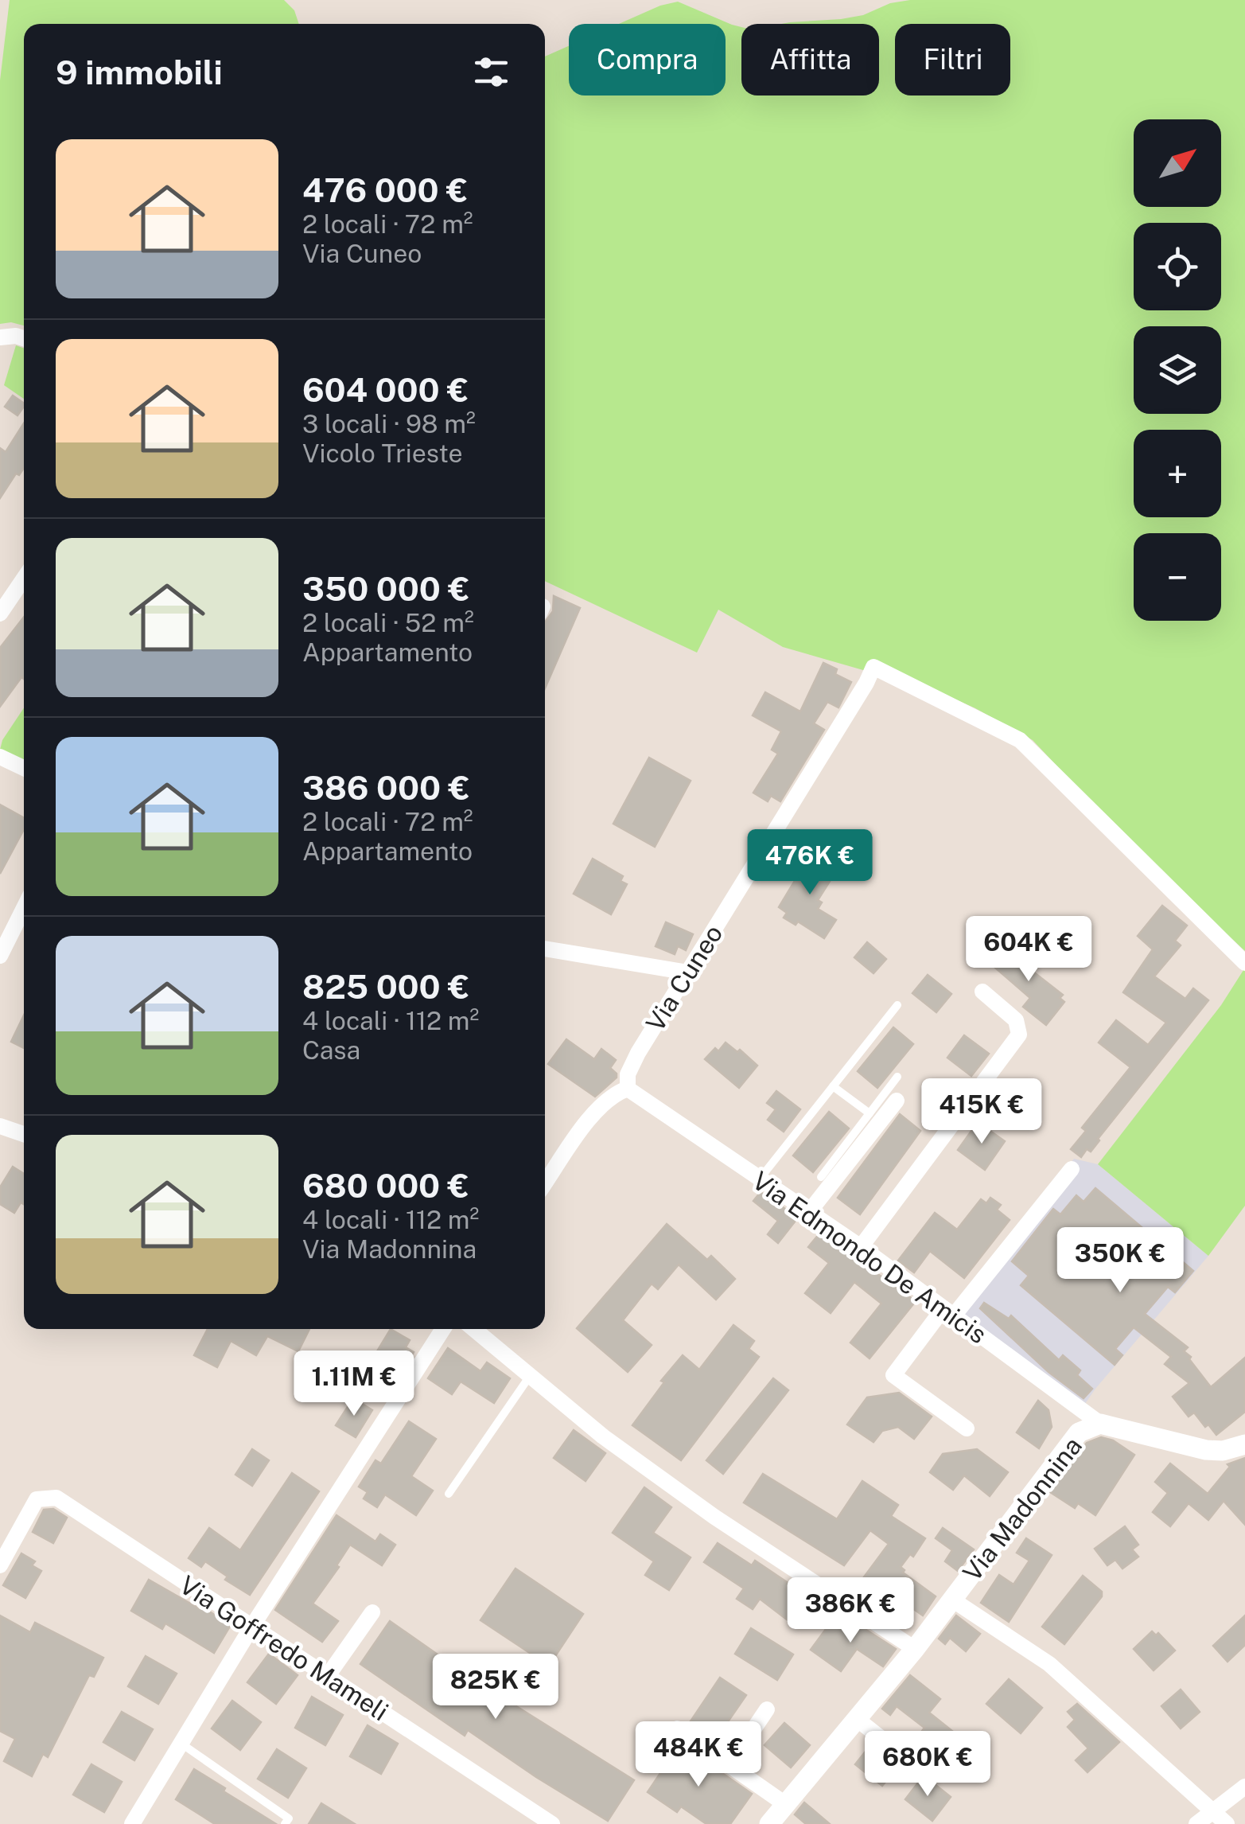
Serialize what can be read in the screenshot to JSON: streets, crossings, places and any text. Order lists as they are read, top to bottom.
{
  "streets": {
    "street": [
      "Via Cuneo",
      "Via Edmondo De Amicis",
      "Via Madonnina",
      "Via Goffredo Mameli"
    ]
  },
  "crossings": [
    ["Via Cuneo", "Via Edmondo De Amicis"],
    ["Via Edmondo De Amicis", "Via Madonnina"]
  ],
  "north": "top right",
  "page": {
    "chip": ["Compra", "Affitta", "Filtri"],
    "heading": "9 immobili",
    "map_buttons": ["+", "−"],
    "list": [
      {
        "name": "476 000 €",
        "note": "2 locali · 72 m² · Via Cuneo"
      },
      {
        "name": "604 000 €",
        "note": "3 locali · 98 m² · Vicolo Trieste"
      },
      {
        "name": "350 000 €",
        "note": "2 locali · 52 m² · Appartamento"
      },
      {
        "name": "386 000 €",
        "note": "2 locali · 72 m² · Appartamento"
      },
      {
        "name": "825 000 €",
        "note": "4 locali · 112 m² · Casa"
      },
      {
        "name": "680 000 €",
        "note": "4 locali · 112 m² · Via Madonnina"
      }
    ],
    "price": [
      "476K €",
      "604K €",
      "415K €",
      "350K €",
      "1.11M €",
      "386K €",
      "825K €",
      "484K €",
      "680K €"
    ]
  }
}
